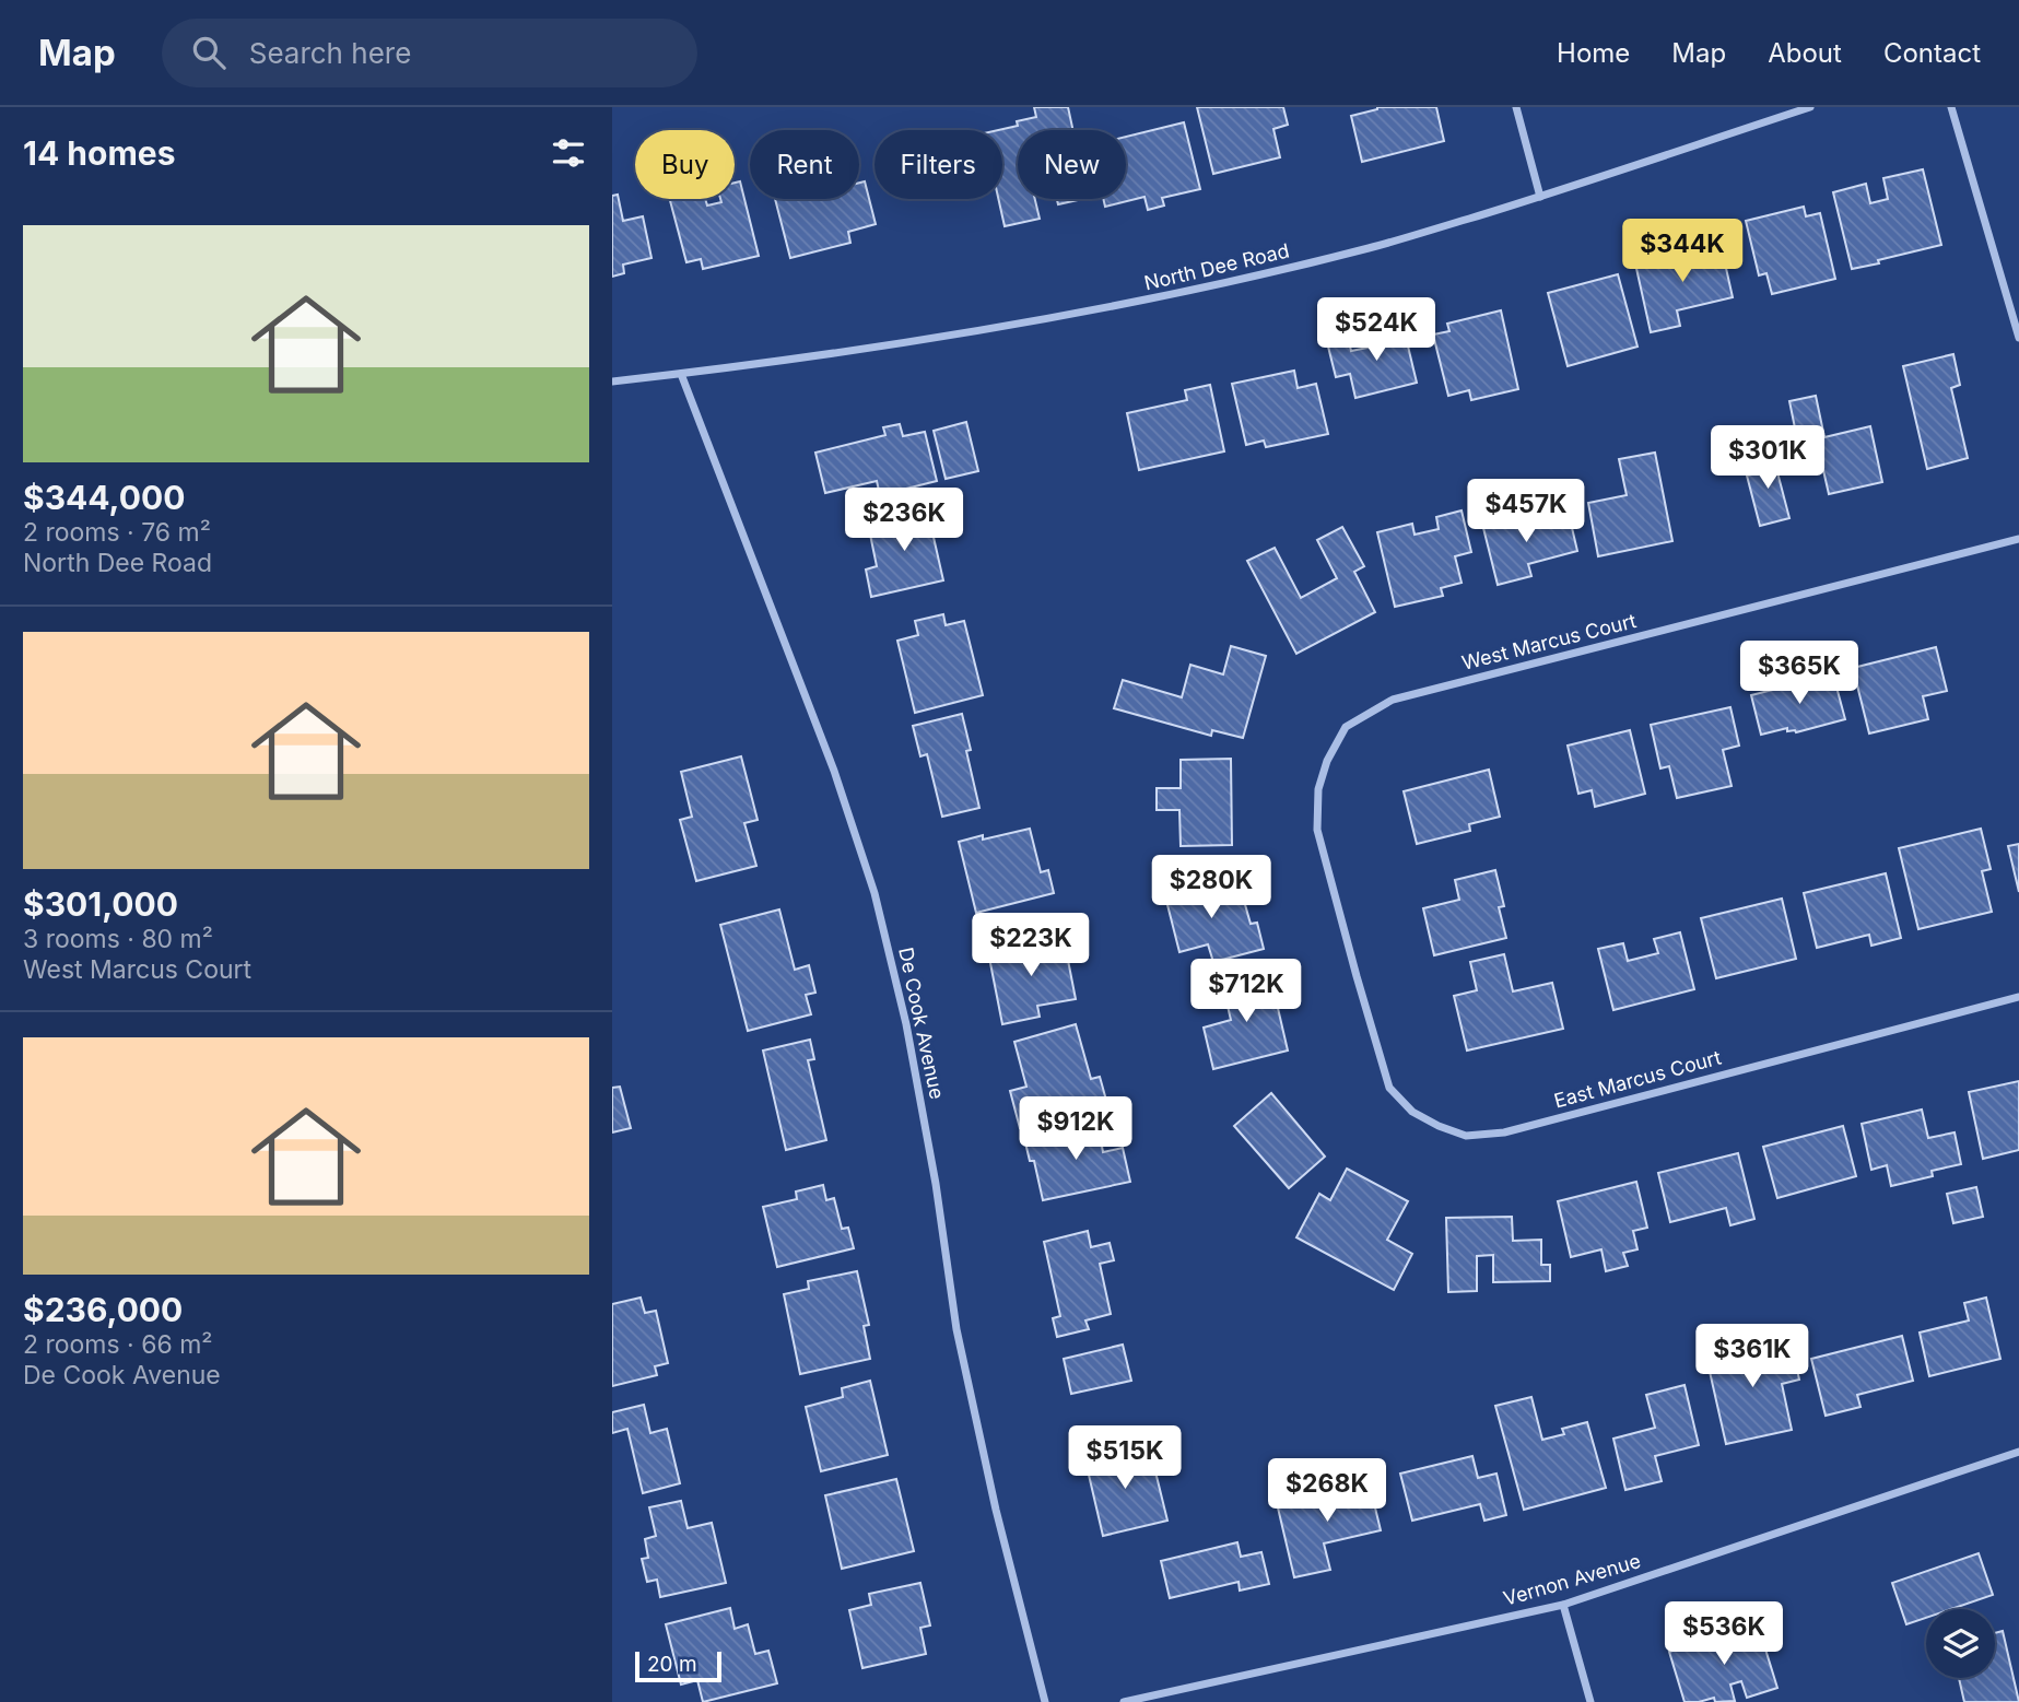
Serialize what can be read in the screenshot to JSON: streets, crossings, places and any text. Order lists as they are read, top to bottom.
{
  "streets": {
    "street": [
      "North Dee Road",
      "West Marcus Court",
      "De Cook Avenue",
      "East Marcus Court",
      "Vernon Avenue"
    ]
  },
  "crossings": [
    ["North Dee Road", "De Cook Avenue"],
    ["West Marcus Court", "East Marcus Court"]
  ],
  "scale_bar": "20 m",
  "page": {
    "header": "Map",
    "search": "Search here",
    "nav": [
      "Home",
      "Map",
      "About",
      "Contact"
    ],
    "heading": "14 homes",
    "chip": [
      "Buy",
      "Rent",
      "Filters",
      "New"
    ],
    "list": [
      {
        "name": "$344,000",
        "note": "2 rooms · 76 m² · North Dee Road"
      },
      {
        "name": "$301,000",
        "note": "3 rooms · 80 m² · West Marcus Court"
      },
      {
        "name": "$236,000",
        "note": "2 rooms · 66 m² · De Cook Avenue"
      }
    ],
    "price": [
      "$344K",
      "$524K",
      "$301K",
      "$457K",
      "$236K",
      "$365K",
      "$280K",
      "$223K",
      "$712K",
      "$912K",
      "$361K",
      "$515K",
      "$268K",
      "$536K"
    ],
    "scale": "20 m"
  }
}
